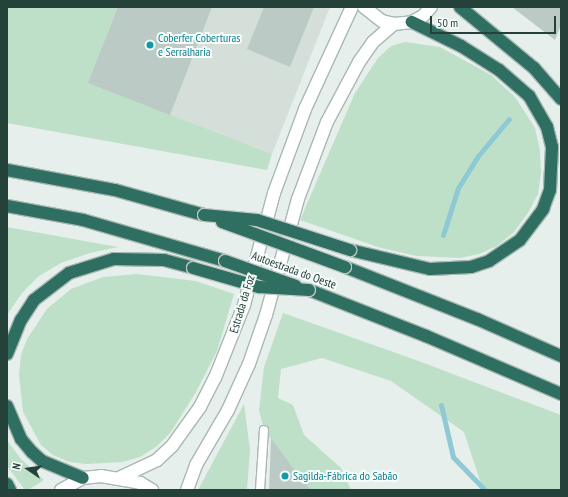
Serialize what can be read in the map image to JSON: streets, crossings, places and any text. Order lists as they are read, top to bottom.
{
  "streets": {
    "highway": ["Autoestrada do Oeste"],
    "main road": ["Estrada da Foz"]
  },
  "places": ["Coberfer Coberturas e Serralharia", "Sagilda-Fábrica do Sabão"],
  "scale_bar": "50 m",
  "north": "left"
}
